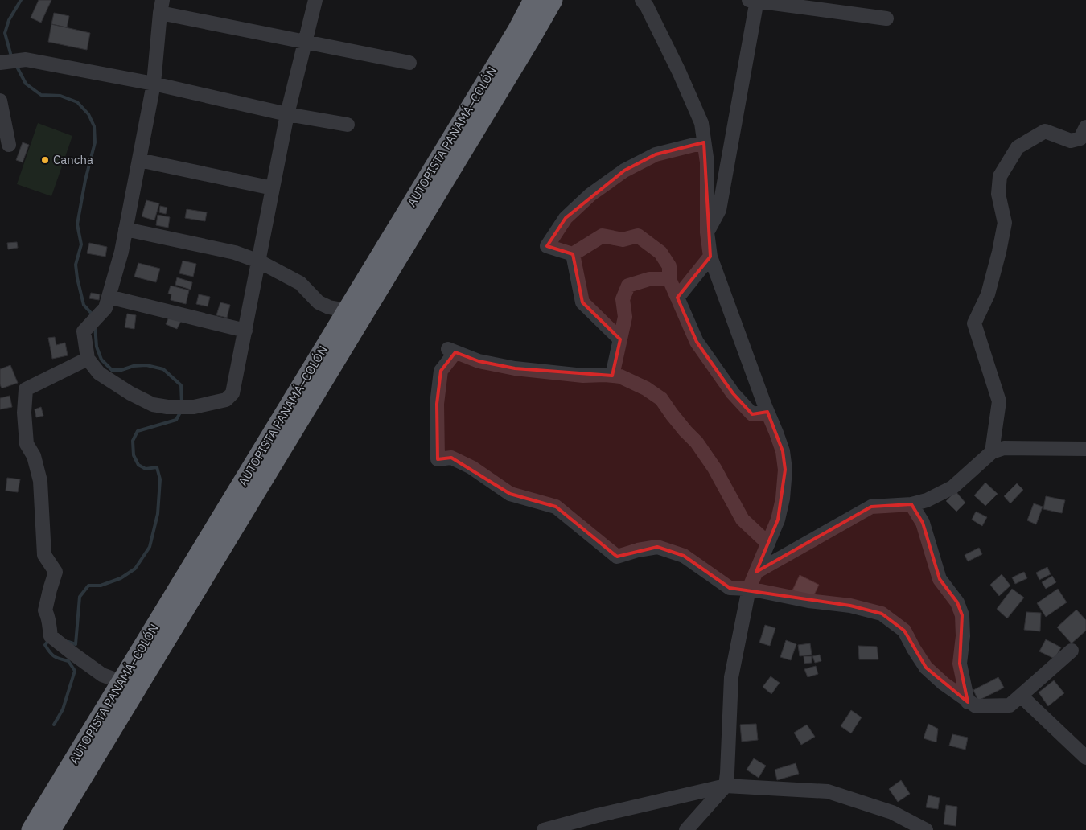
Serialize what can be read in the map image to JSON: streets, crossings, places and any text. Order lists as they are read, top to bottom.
{
  "streets": {
    "highway": ["AUTOPISTA PANAMÁ–COLÓN"]
  },
  "places": ["Cancha"]
}
